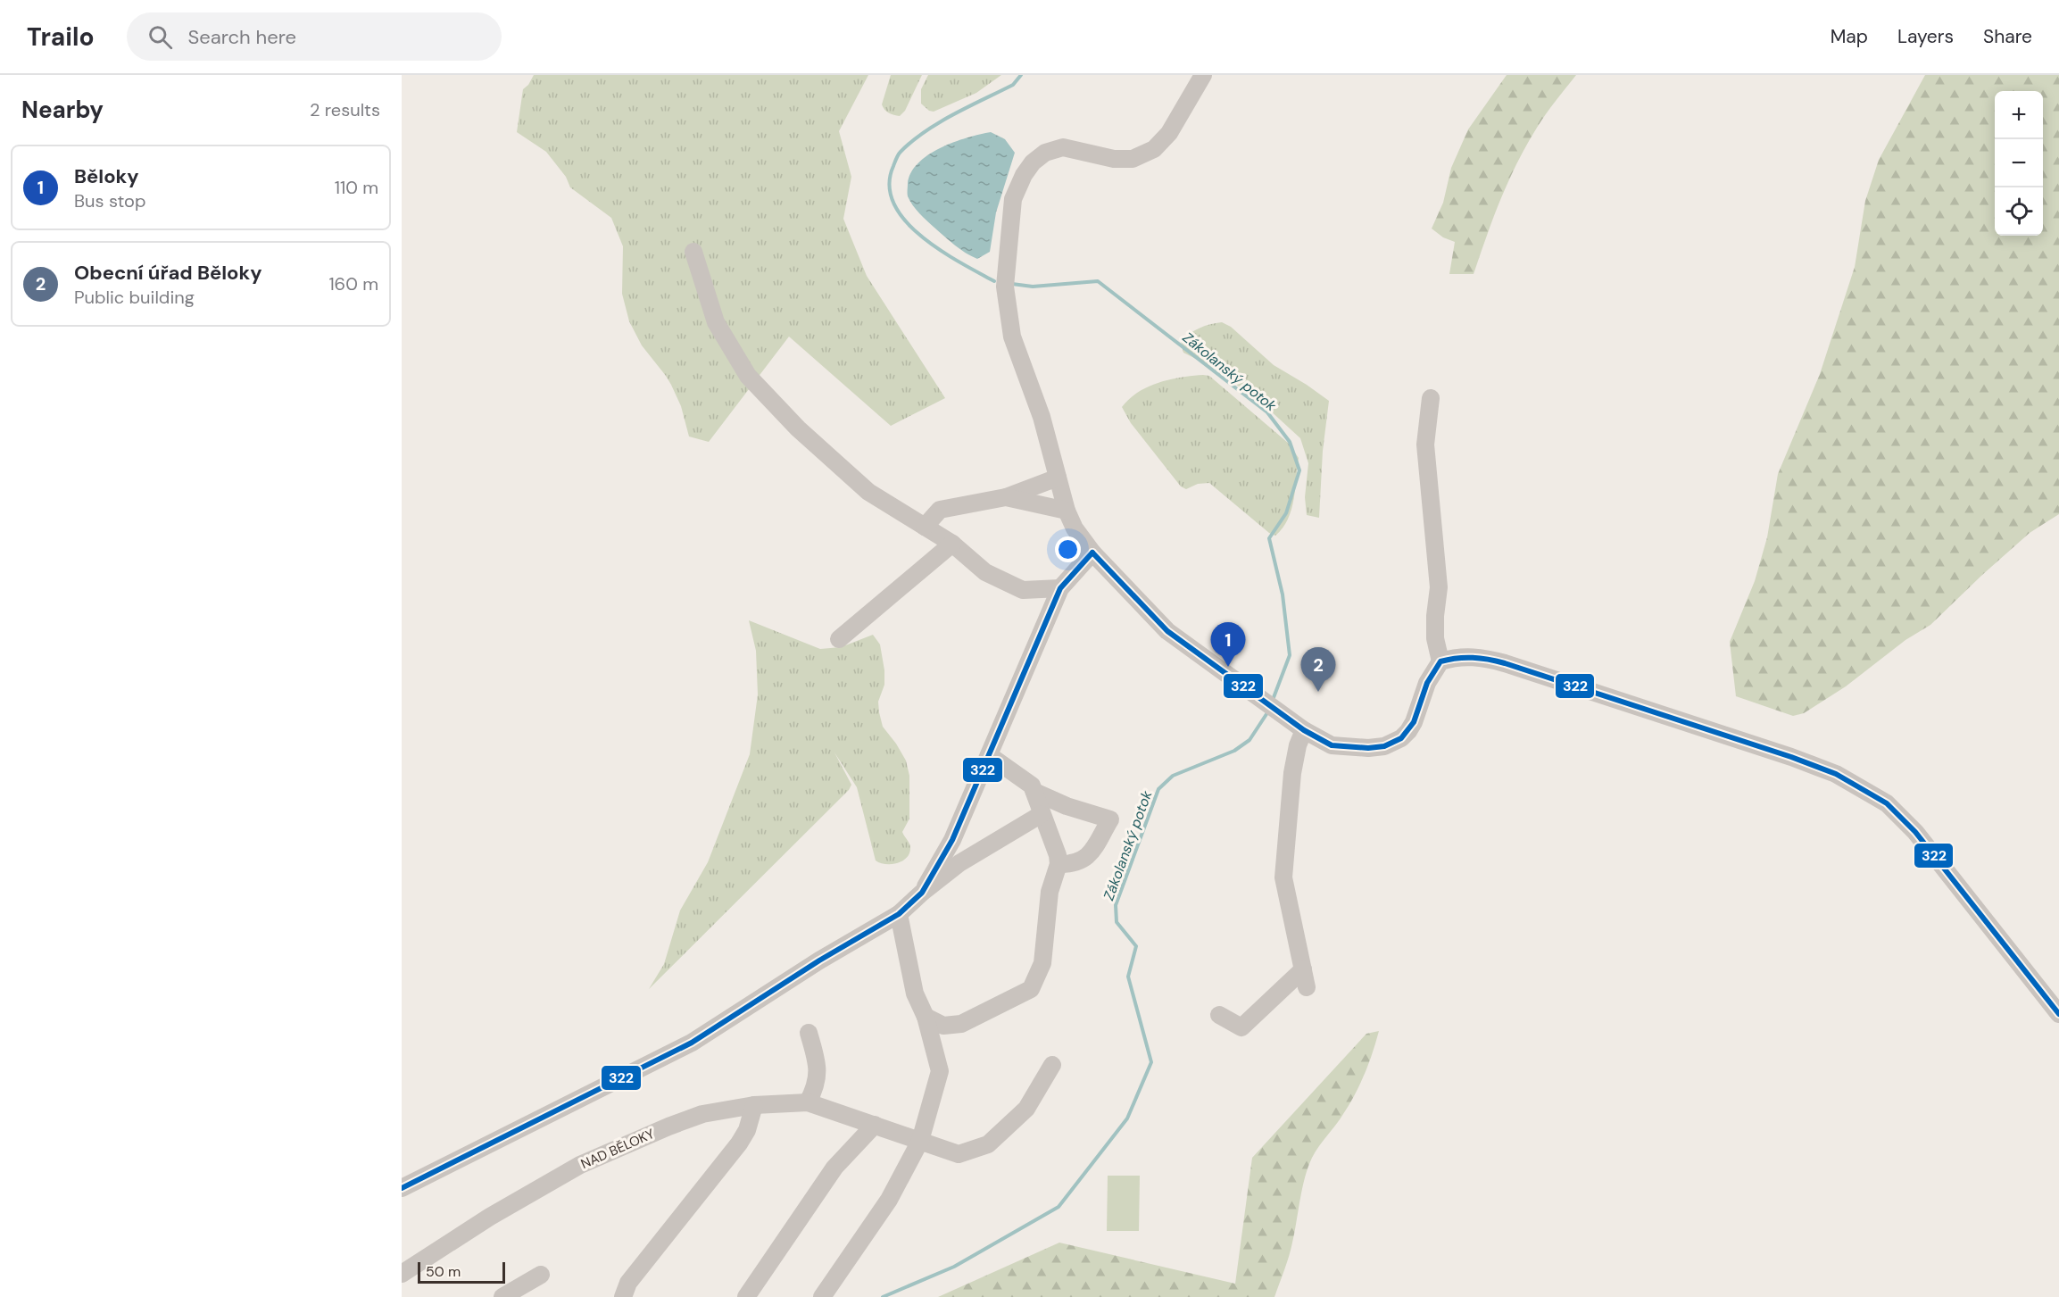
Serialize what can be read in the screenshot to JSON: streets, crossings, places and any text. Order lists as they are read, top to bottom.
{
  "streets": {
    "street": ["NAD BĚLOKY"]
  },
  "water": ["Zákolanský potok"],
  "lines": ["transit line 322"],
  "scale_bar": "50 m",
  "page": {
    "header": "Trailo",
    "search": "Search here",
    "nav": ["Map", "Layers", "Share"],
    "heading": ["Nearby", "2 results"],
    "map_buttons": ["+", "−"],
    "list": [
      {
        "mark": "1",
        "name": "Běloky",
        "note": "Bus stop",
        "value": "110 m"
      },
      {
        "mark": "2",
        "name": "Obecní úřad Běloky",
        "note": "Public building",
        "value": "160 m"
      }
    ],
    "pins": ["1", "2"],
    "scale": "50 m"
  }
}
